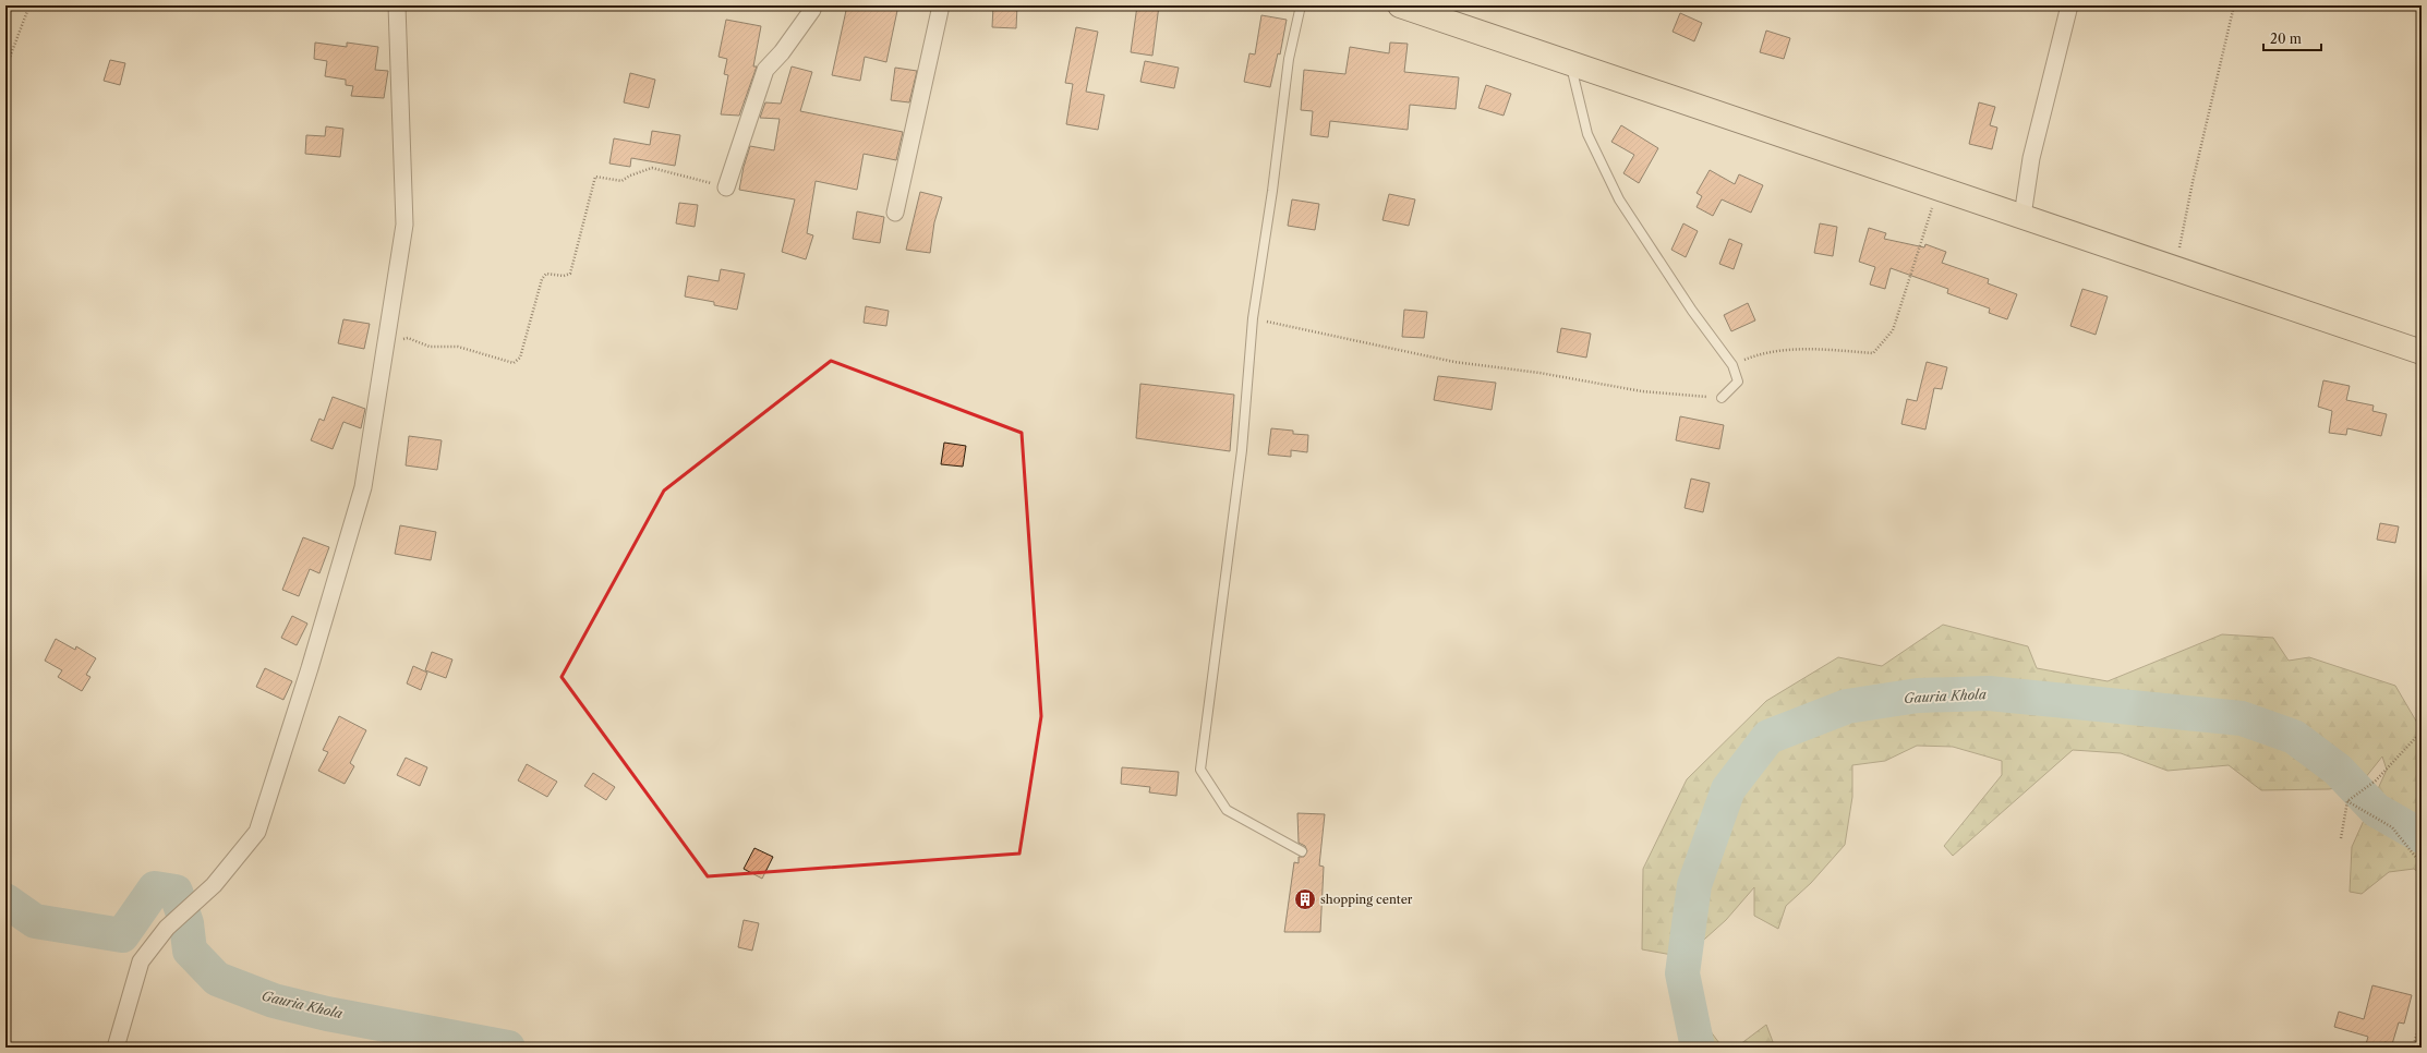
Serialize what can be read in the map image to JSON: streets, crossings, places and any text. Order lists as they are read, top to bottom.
{
  "water": ["Gauria Khola"],
  "places": {
    "building": ["shopping center"]
  },
  "scale_bar": "20 m"
}
